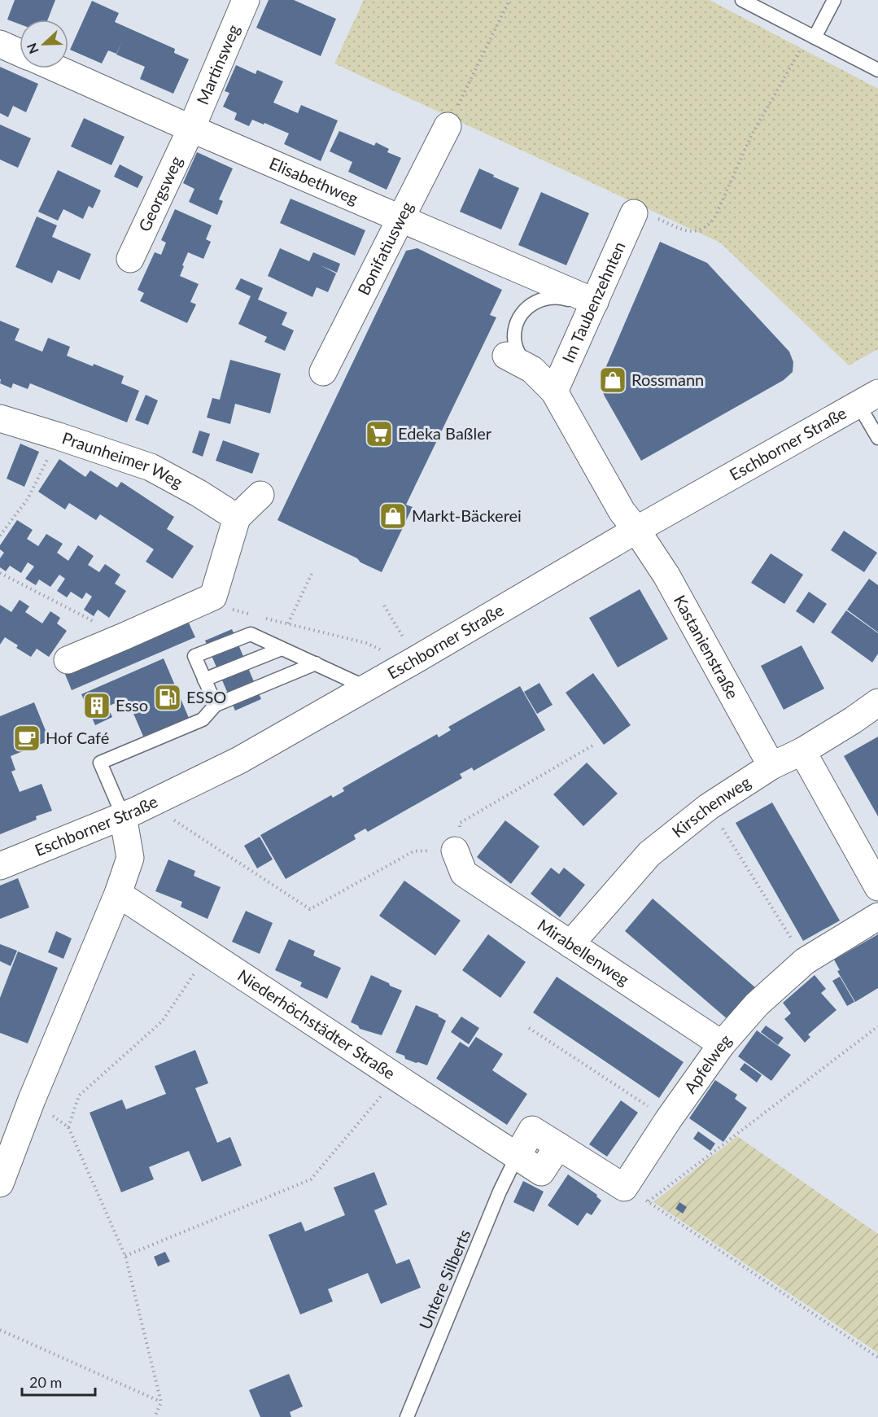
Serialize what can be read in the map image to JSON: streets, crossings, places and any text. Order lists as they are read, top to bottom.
{
  "streets": {
    "street": [
      "Martinsweg",
      "Elisabethweg",
      "Georgsweg",
      "Bonifatiusweg",
      "Im Taubenzehnten",
      "Eschborner Straße",
      "Praunheimer Weg",
      "Kastanienstraße",
      "Kirschenweg",
      "Mirabellenweg",
      "Niederhöchstädter Straße",
      "Apfelweg"
    ],
    "lane": ["Untere Silberts"]
  },
  "crossings": [
    ["Martinsweg", "Elisabethweg"],
    ["Martinsweg", "Georgsweg"],
    ["Elisabethweg", "Georgsweg"],
    ["Elisabethweg", "Bonifatiusweg"],
    ["Elisabethweg", "Im Taubenzehnten"],
    ["Eschborner Straße", "Kastanienstraße"],
    ["Kastanienstraße", "Kirschenweg"],
    ["Kirschenweg", "Mirabellenweg"],
    ["Mirabellenweg", "Apfelweg"],
    ["Niederhöchstädter Straße", "Untere Silberts"]
  ],
  "places": {
    "shop": ["Rossmann", "Markt-Bäckerei"],
    "supermarket": ["Edeka Baßler"],
    "fuel station": ["ESSO"],
    "building": ["Esso"],
    "cafe": ["Hof Café"]
  },
  "scale_bar": "20 m",
  "north": "left"
}
